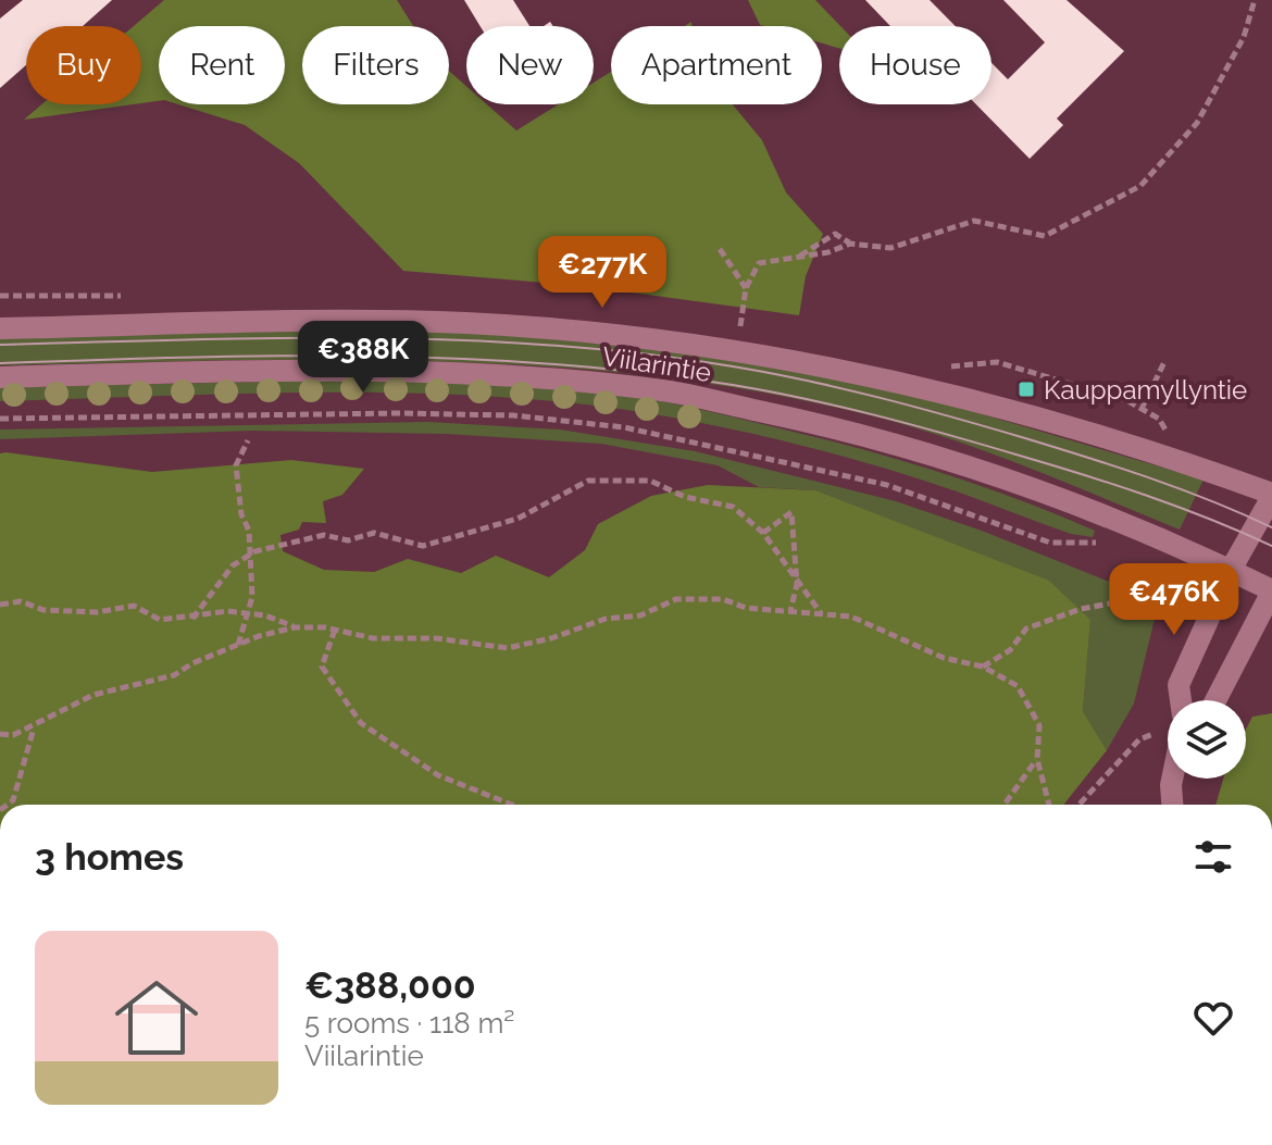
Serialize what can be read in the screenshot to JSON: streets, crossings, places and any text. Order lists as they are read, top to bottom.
{
  "streets": {
    "main road": ["Viilarintie"]
  },
  "places": {
    "transit": ["Kauppamyllyntie"]
  },
  "page": {
    "chip": [
      "Buy",
      "Rent",
      "Filters",
      "New",
      "Apartment",
      "House"
    ],
    "price": ["€277K", "€388K", "€476K"],
    "heading": "3 homes",
    "list": [
      {
        "name": "€388,000",
        "note": "5 rooms · 118 m² · Viilarintie"
      }
    ]
  }
}
